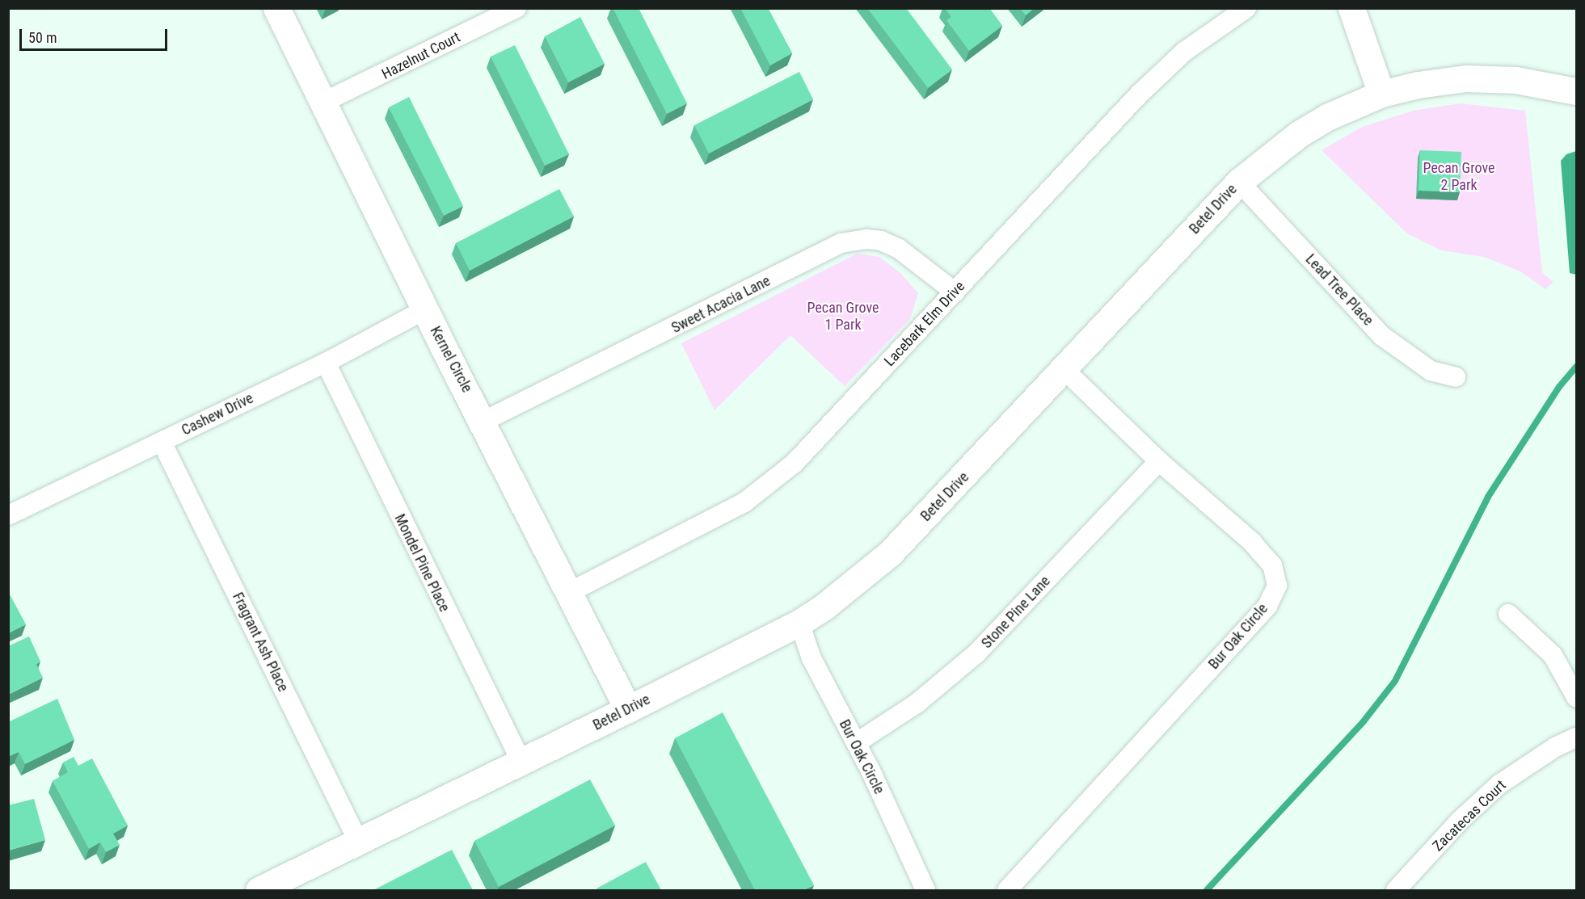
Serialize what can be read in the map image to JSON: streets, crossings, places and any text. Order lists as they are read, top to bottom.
{
  "streets": {
    "street": [
      "Hazelnut Court",
      "Betel Drive",
      "Lead Tree Place",
      "Sweet Acacia Lane",
      "Lacebark Elm Drive",
      "Kernel Circle",
      "Cashew Drive",
      "Mondel Pine Place",
      "Stone Pine Lane",
      "Bur Oak Circle",
      "Fragrant Ash Place",
      "Zacatecas Court"
    ]
  },
  "crossings": [
    ["Hazelnut Court", "Kernel Circle"],
    ["Betel Drive", "Lead Tree Place"],
    ["Betel Drive", "Kernel Circle"],
    ["Betel Drive", "Mondel Pine Place"],
    ["Betel Drive", "Bur Oak Circle"],
    ["Betel Drive", "Fragrant Ash Place"],
    ["Sweet Acacia Lane", "Lacebark Elm Drive"],
    ["Sweet Acacia Lane", "Kernel Circle"],
    ["Lacebark Elm Drive", "Kernel Circle"],
    ["Kernel Circle", "Cashew Drive"],
    ["Cashew Drive", "Mondel Pine Place"],
    ["Cashew Drive", "Fragrant Ash Place"],
    ["Stone Pine Lane", "Bur Oak Circle"]
  ],
  "parks": ["Pecan Grove 2 Park", "Pecan Grove 1 Park"],
  "scale_bar": "50 m"
}
